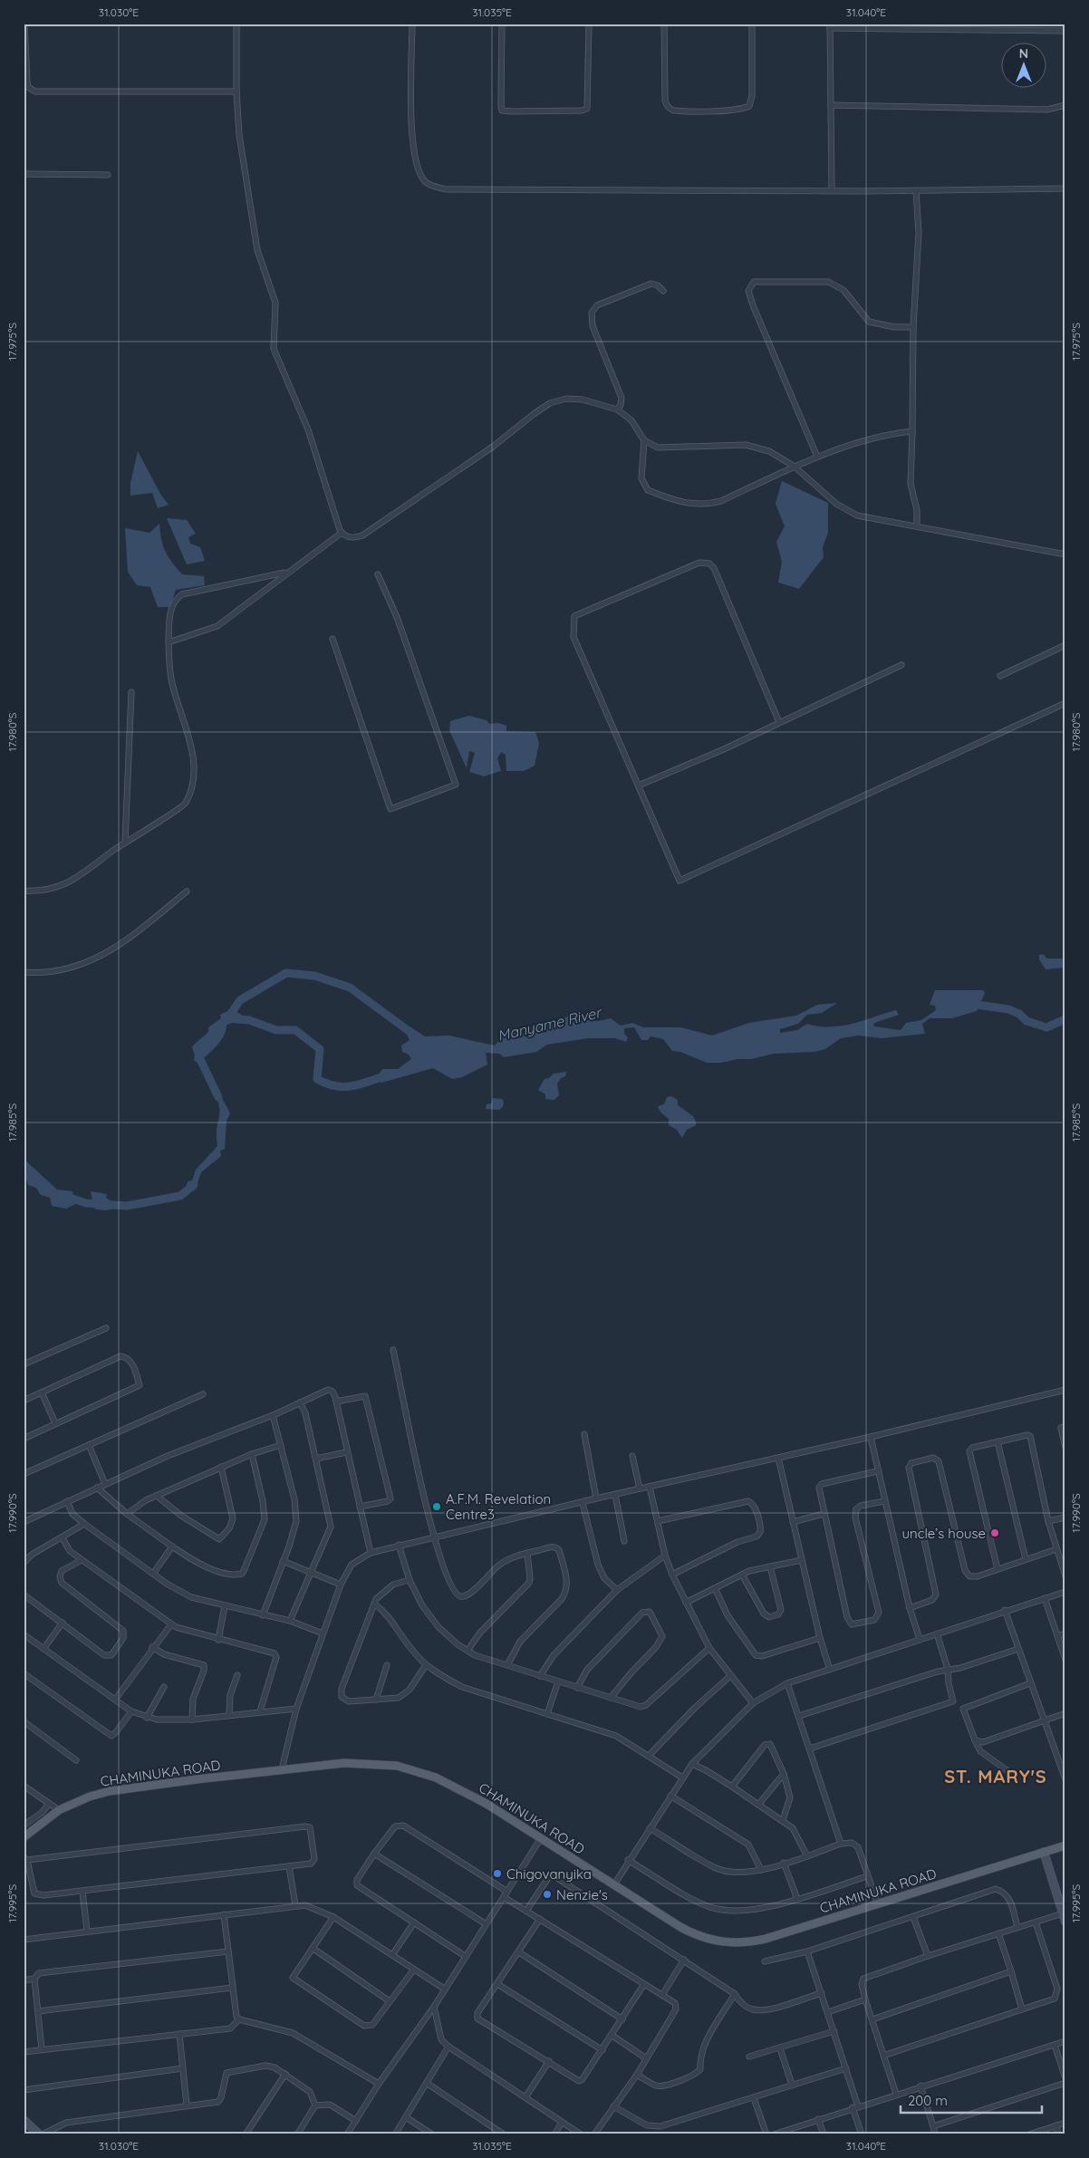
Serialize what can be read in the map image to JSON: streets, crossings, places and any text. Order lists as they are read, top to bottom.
{
  "streets": {
    "main road": ["CHAMINUKA ROAD"]
  },
  "districts": ["ST. MARY'S"],
  "water": ["Manyame River"],
  "places": [
    "A.F.M. Revelation Centre3",
    "uncle’s house",
    "Chigovanyika",
    "Nenzie's"
  ],
  "scale_bar": "200 m",
  "north": "top",
  "coordinates": [
    "31.030°E",
    "31.035°E",
    "31.040°E",
    "17.975°S",
    "17.980°S",
    "17.985°S",
    "17.990°S",
    "17.995°S"
  ]
}
